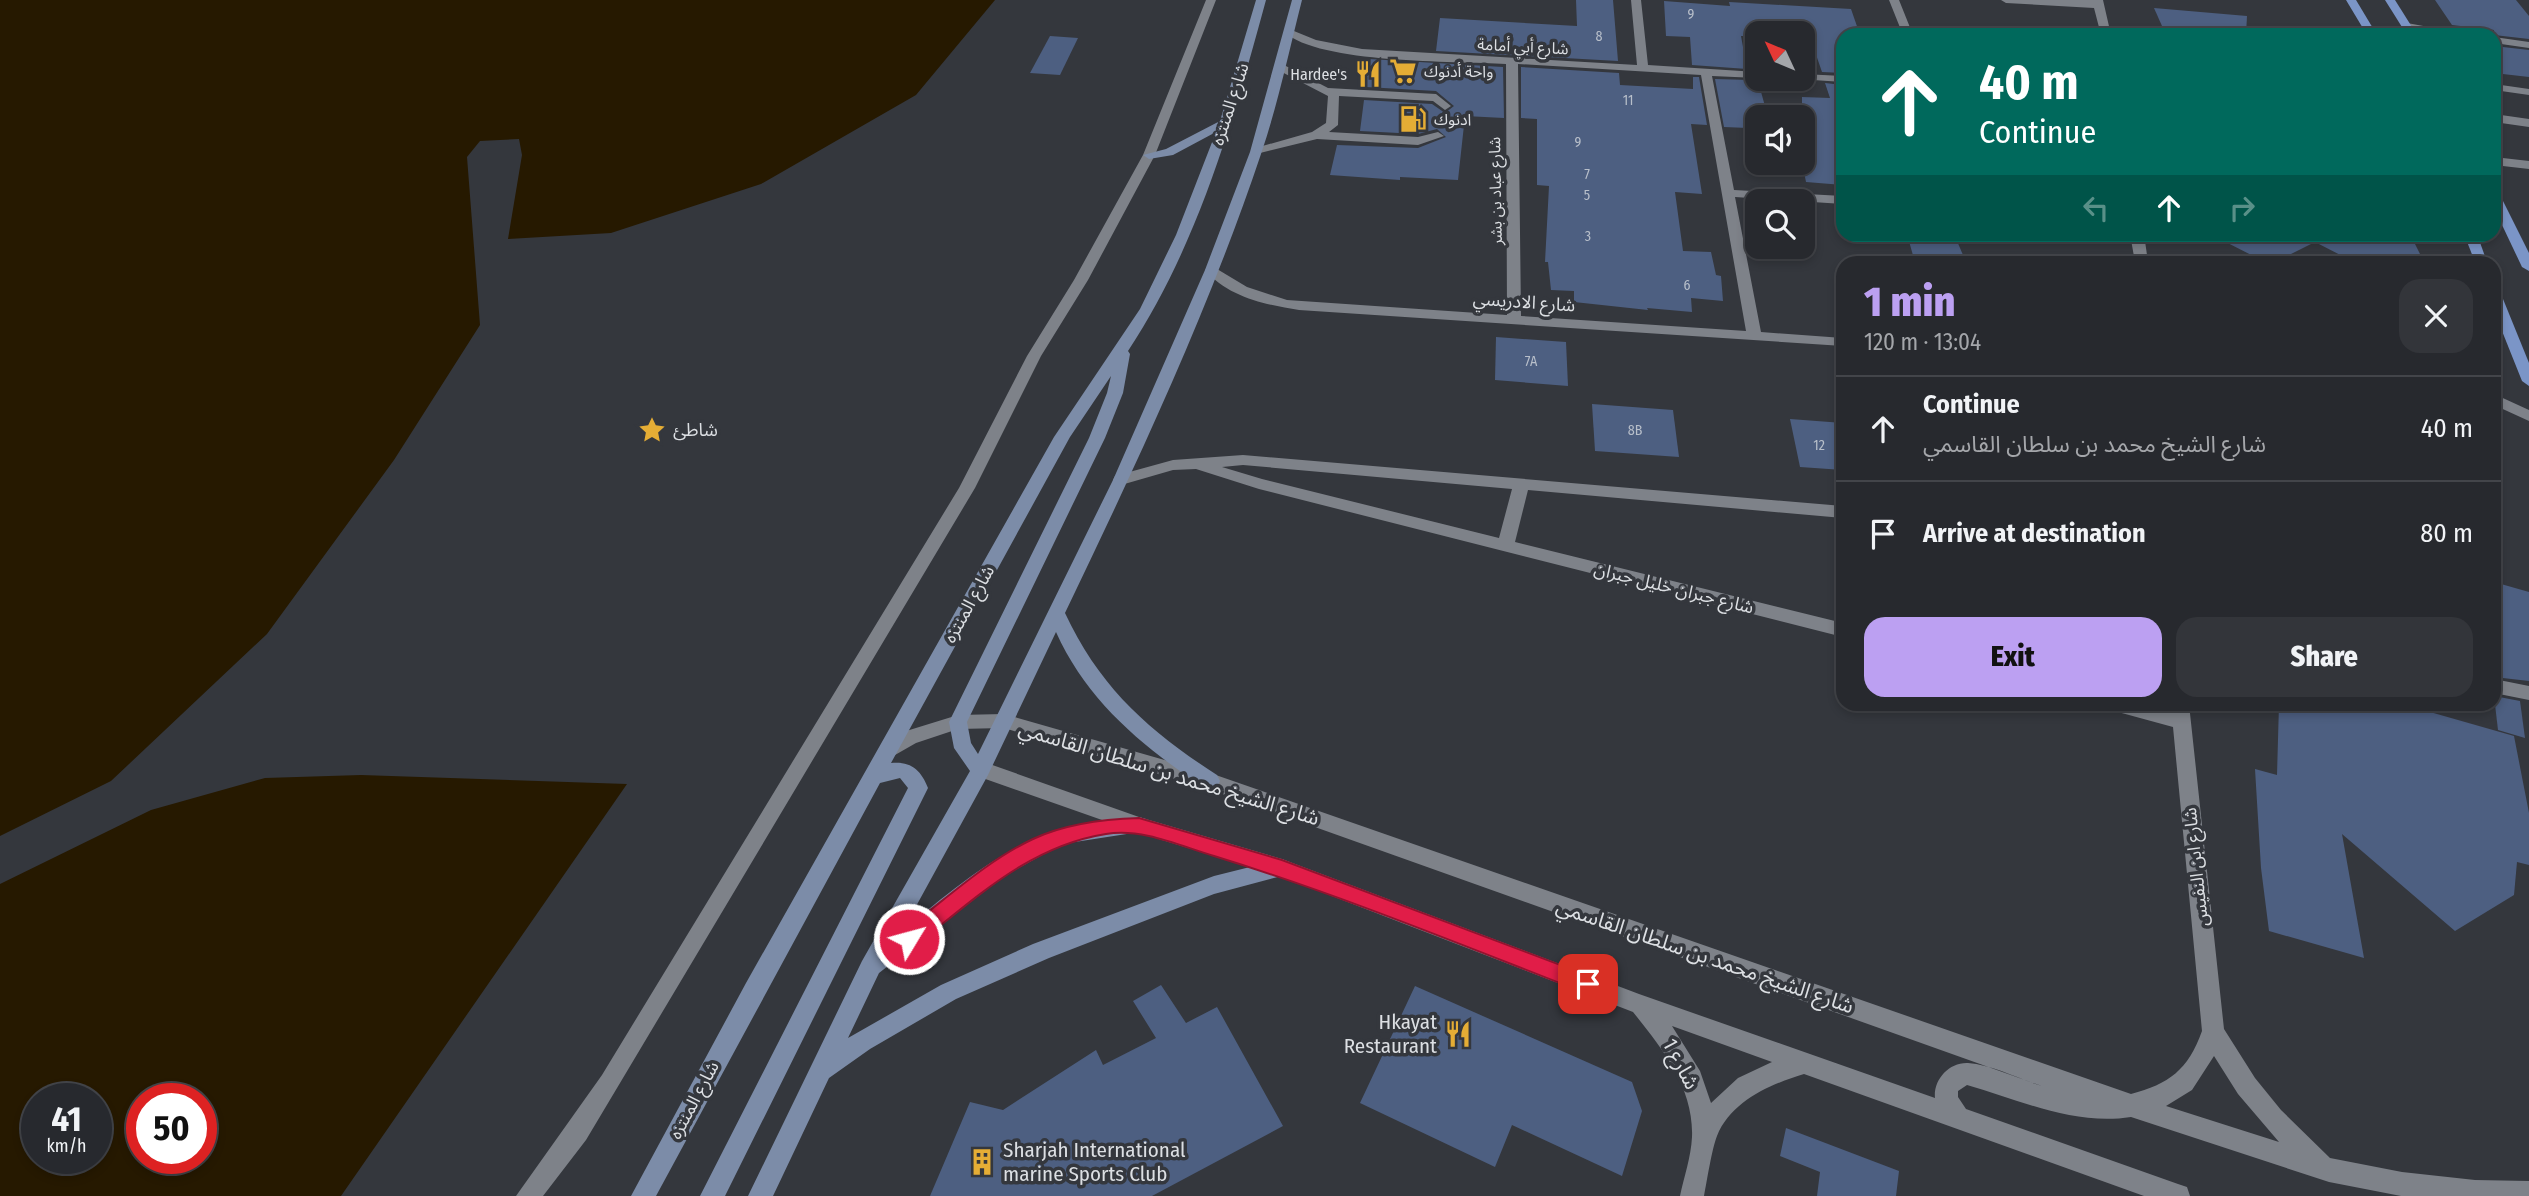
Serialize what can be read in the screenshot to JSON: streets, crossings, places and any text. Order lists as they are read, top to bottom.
{
  "streets": {
    "main road": ["شارع المنتزه"],
    "street": [
      "شارع أبي أمامة",
      "شارع عباد بن بشر",
      "شارع الادريسي",
      "شارع جبران خليل جبران",
      "شارع الشيخ محمد بن سلطان القاسمي",
      "شارع ابن النفيس",
      "شارع 1"
    ]
  },
  "crossings": [
    ["شارع أبي أمامة", "شارع المنتزه"],
    ["شارع أبي أمامة", "شارع عباد بن بشر"],
    ["شارع المنتزه", "شارع الادريسي"],
    ["شارع المنتزه", "شارع جبران خليل جبران"],
    ["شارع المنتزه", "شارع الشيخ محمد بن سلطان القاسمي"],
    ["شارع عباد بن بشر", "شارع الادريسي"],
    ["شارع الشيخ محمد بن سلطان القاسمي", "شارع ابن النفيس"]
  ],
  "places": {
    "supermarket": ["واحة أدنوك"],
    "restaurant": ["Hardee's", "Hkayat Restaurant"],
    "fuel station": ["ادنوك"],
    "place": ["شاطئ"],
    "building": ["Sharjah International marine Sports Club"]
  },
  "house_numbers": [
    "9",
    "8",
    "11",
    "9",
    "7",
    "5",
    "3",
    "6",
    "7A",
    "8B",
    "12"
  ],
  "north": "top left",
  "page": {
    "turn": ["40 m", "Continue"],
    "heading": ["1 min", "120 m · 13:04"],
    "list": [
      {
        "name": "Continue",
        "note": "شارع الشيخ محمد بن سلطان القاسمي",
        "value": "40 m"
      },
      {
        "name": "Arrive at destination",
        "value": "80 m"
      }
    ],
    "buttons": ["Exit", "Share"],
    "speed": "41 km/h",
    "limit": "50"
  }
}
